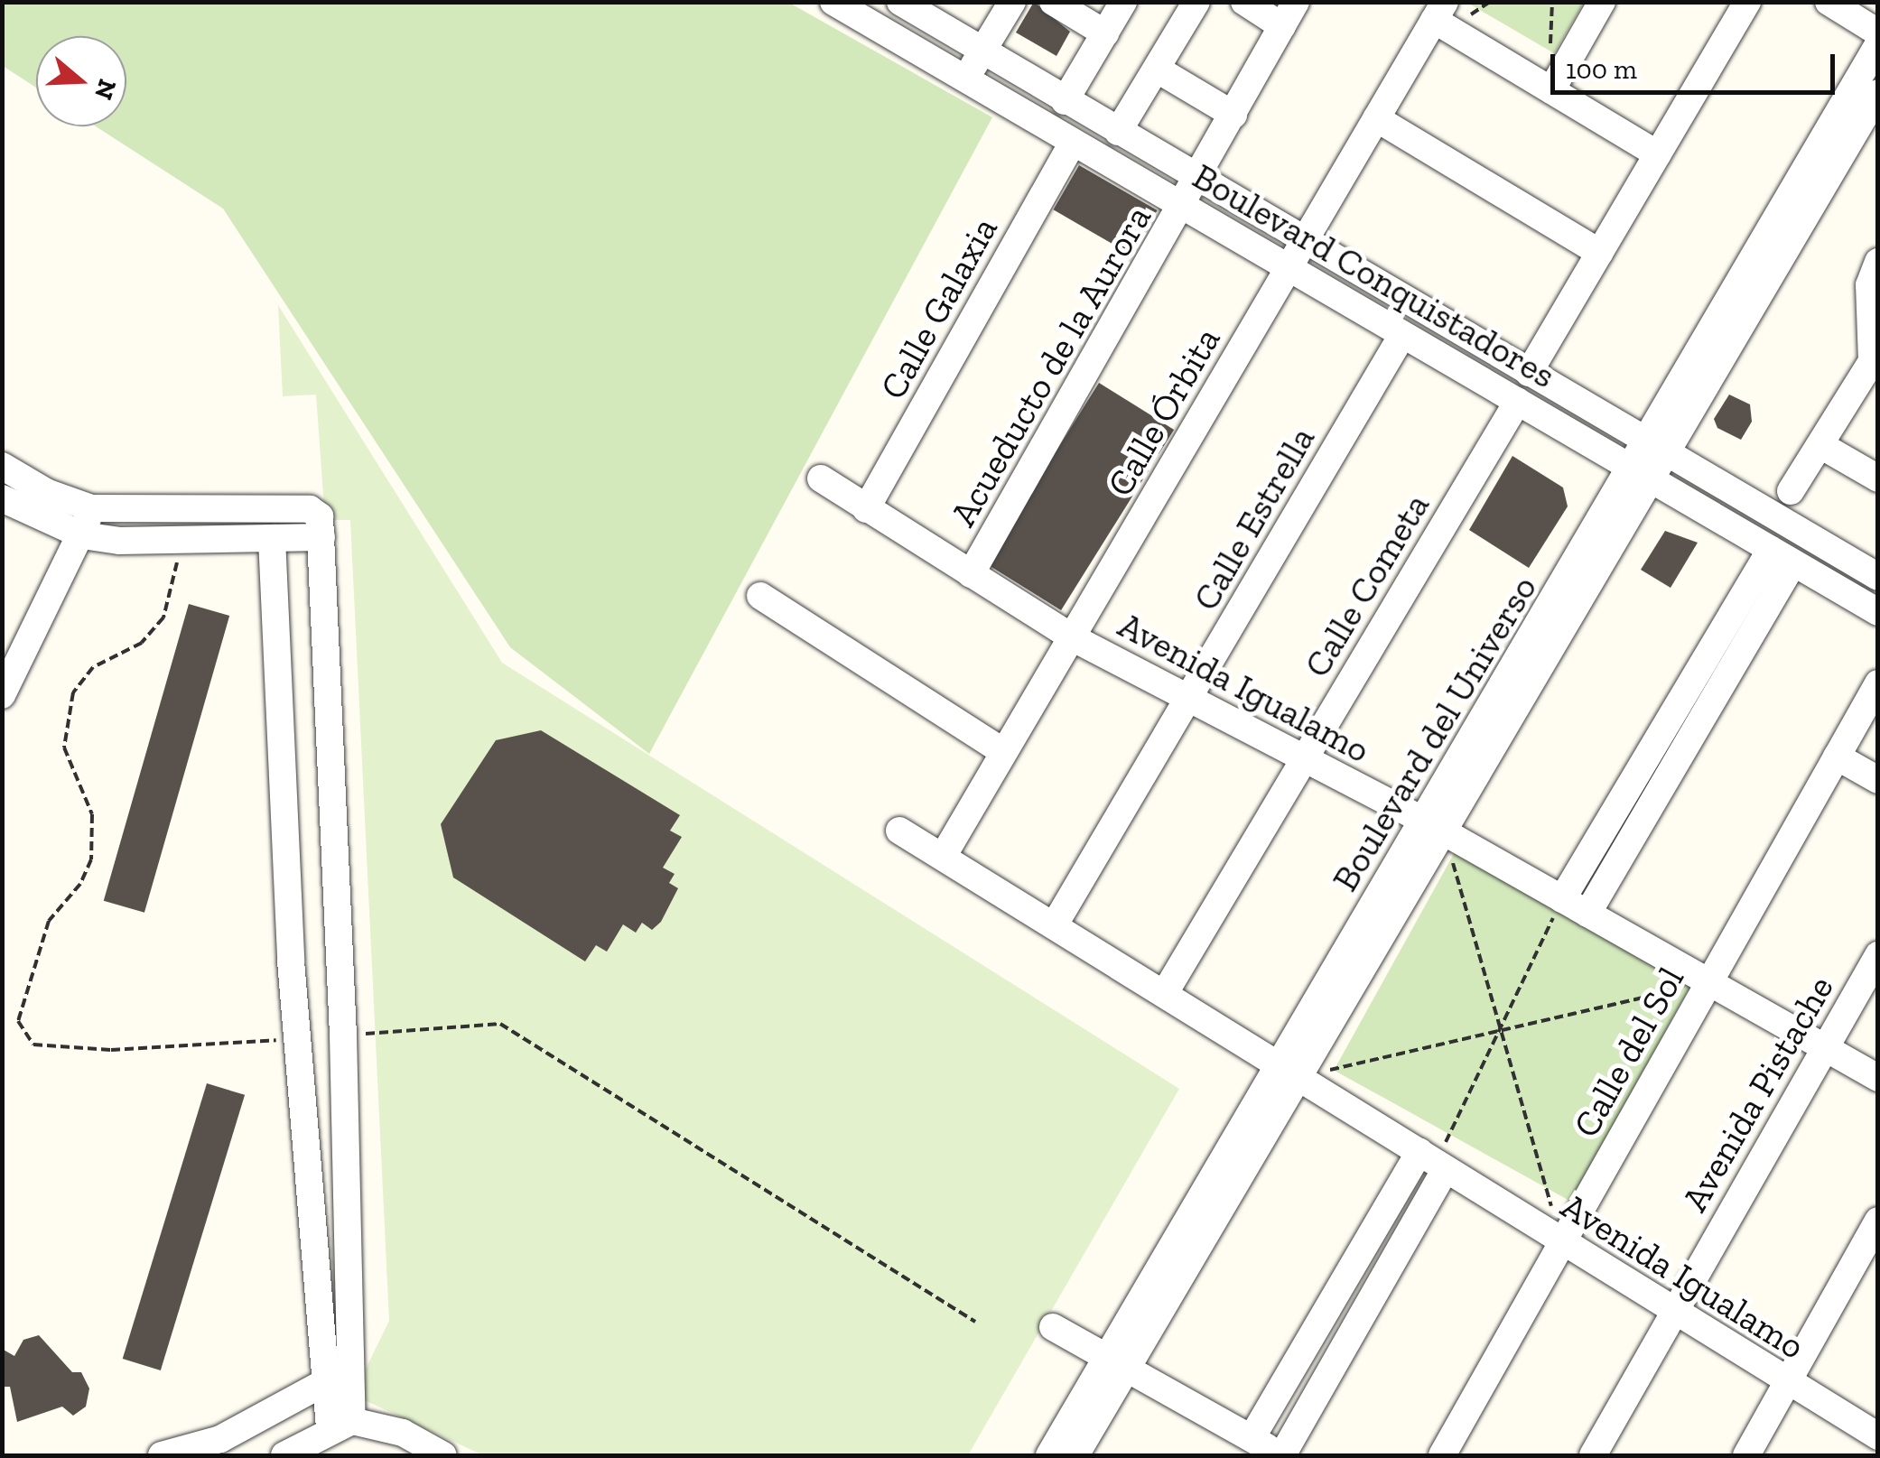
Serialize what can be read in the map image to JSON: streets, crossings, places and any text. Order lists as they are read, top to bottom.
{
  "streets": {
    "street": [
      "Boulevard Conquistadores",
      "Calle Galaxia",
      "Acueducto de la Aurora",
      "Calle Órbita",
      "Calle Estrella",
      "Calle Cometa",
      "Avenida Igualamo",
      "Boulevard del Universo",
      "Calle del Sol",
      "Avenida Pistache"
    ]
  },
  "crossings": [
    ["Boulevard Conquistadores", "Calle Galaxia"],
    ["Boulevard Conquistadores", "Acueducto de la Aurora"],
    ["Boulevard Conquistadores", "Calle Órbita"],
    ["Boulevard Conquistadores", "Calle Estrella"],
    ["Boulevard Conquistadores", "Calle Cometa"],
    ["Boulevard Conquistadores", "Boulevard del Universo"],
    ["Calle Galaxia", "Avenida Igualamo"],
    ["Acueducto de la Aurora", "Avenida Igualamo"],
    ["Calle Órbita", "Avenida Igualamo"],
    ["Calle Estrella", "Avenida Igualamo"],
    ["Calle Cometa", "Avenida Igualamo"],
    ["Avenida Igualamo", "Boulevard del Universo"],
    ["Avenida Igualamo", "Calle del Sol"],
    ["Avenida Igualamo", "Avenida Pistache"]
  ],
  "scale_bar": "100 m",
  "north": "right"
}
